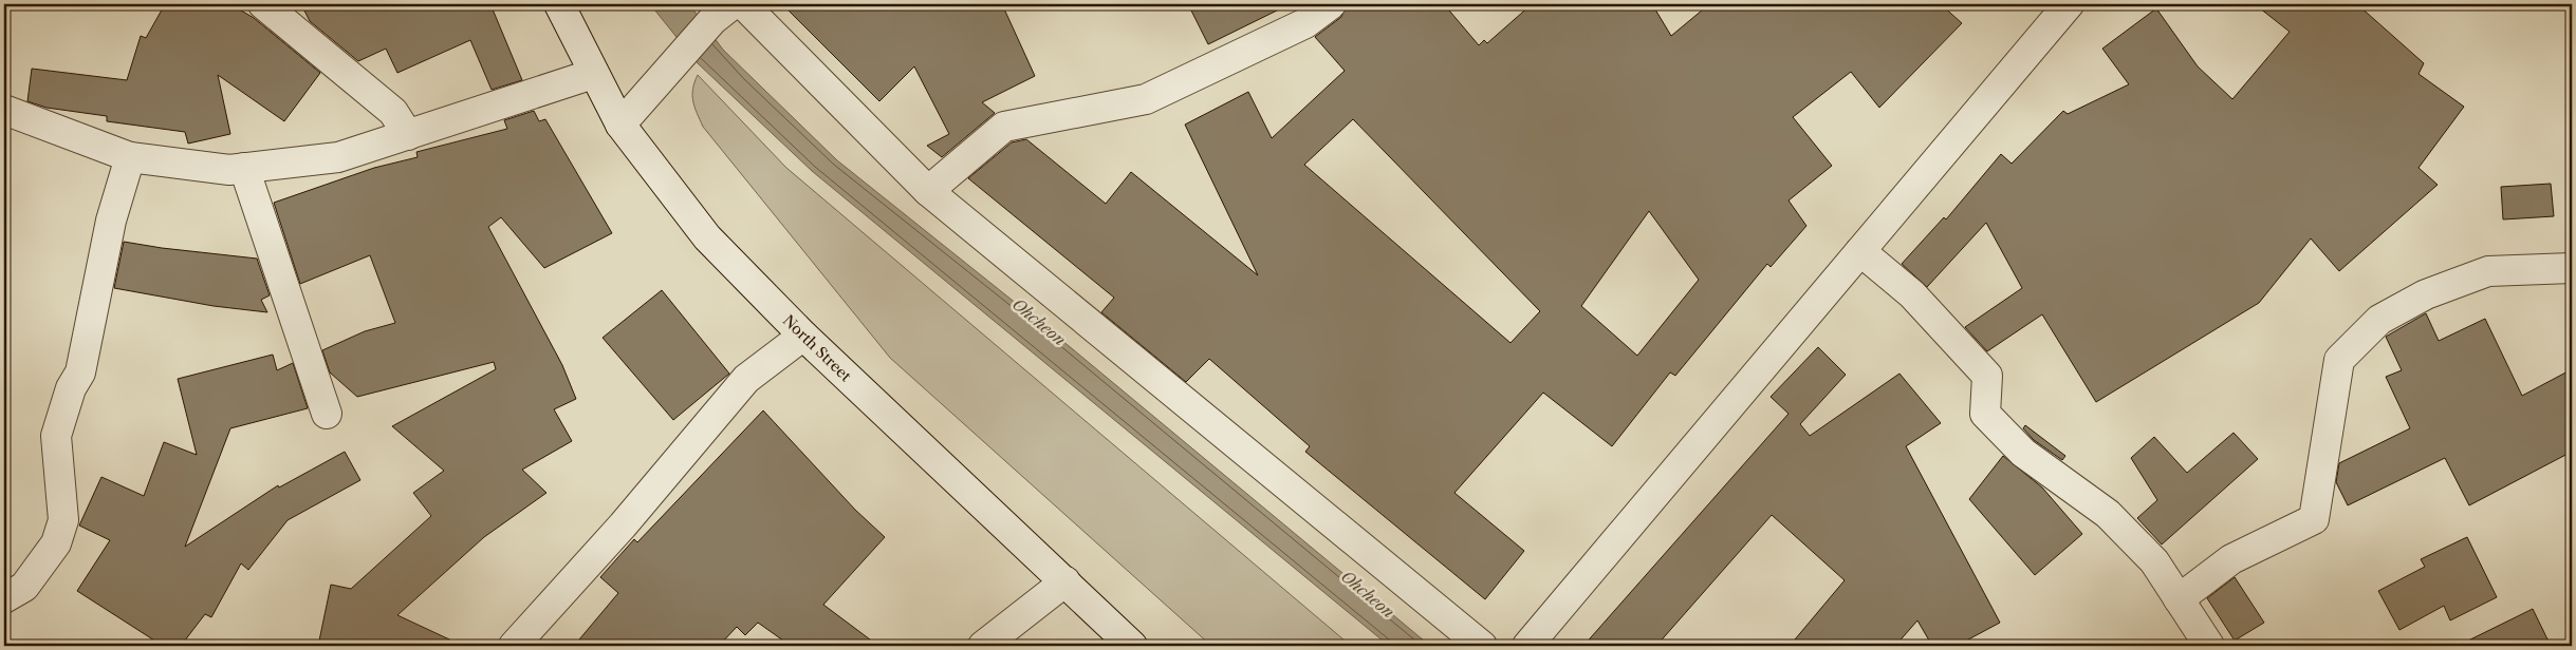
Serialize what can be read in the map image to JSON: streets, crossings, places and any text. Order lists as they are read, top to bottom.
{
  "streets": {
    "street": ["North Street"]
  },
  "water": ["Ohcheon"]
}
